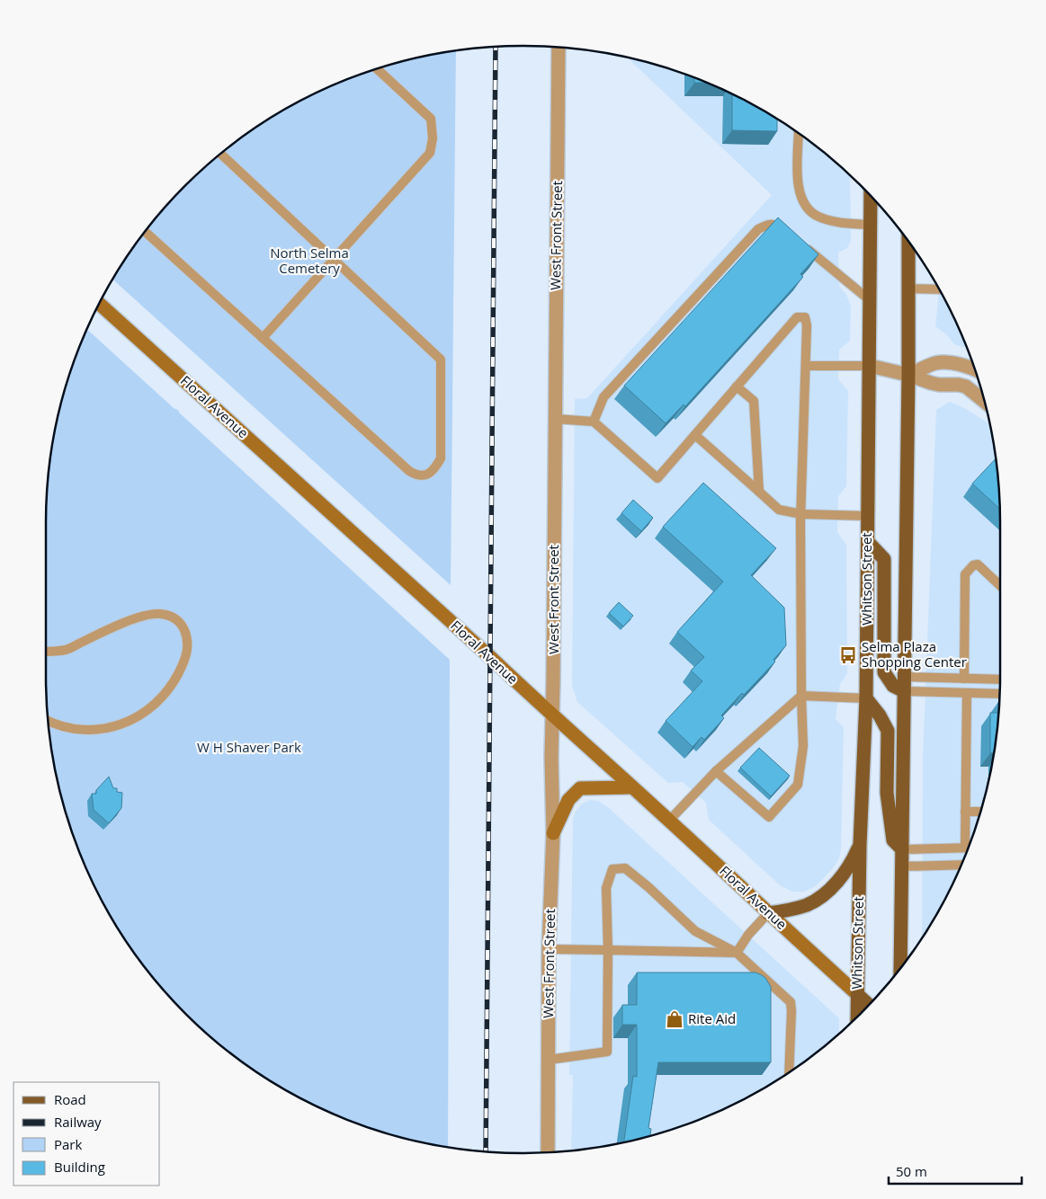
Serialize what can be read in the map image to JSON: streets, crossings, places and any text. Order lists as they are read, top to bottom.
{
  "streets": {
    "main road": ["Floral Avenue", "Whitson Street"],
    "street": ["West Front Street"]
  },
  "crossings": [
    ["West Front Street", "Floral Avenue"],
    ["Floral Avenue", "Whitson Street"]
  ],
  "parks": ["North Selma Cemetery", "W H Shaver Park"],
  "places": {
    "bus stop": ["Selma Plaza Shopping Center"],
    "shop": ["Rite Aid"]
  },
  "legend": [
    "Road",
    "Railway",
    "Park",
    "Building"
  ],
  "scale_bar": "50 m"
}
